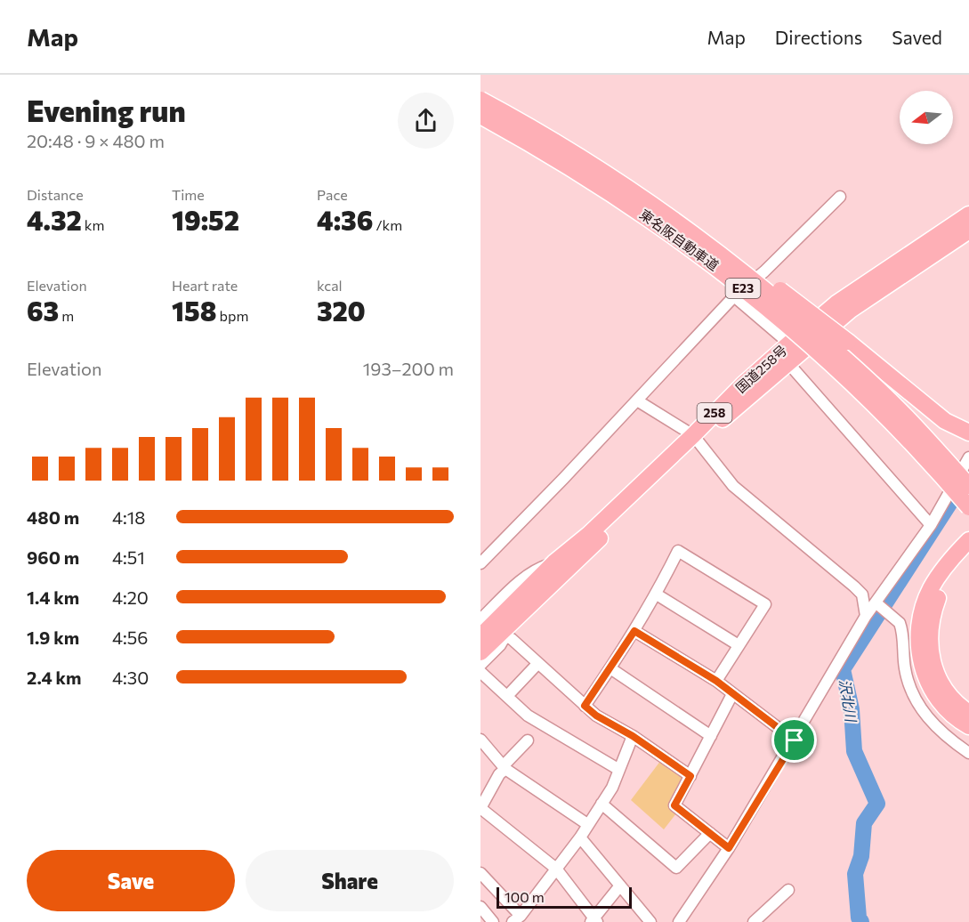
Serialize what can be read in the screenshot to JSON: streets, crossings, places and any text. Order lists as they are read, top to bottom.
{
  "streets": {
    "highway": [
      "東名阪自動車道",
      "E23",
      "国道258号",
      "258"
    ]
  },
  "water": ["沢北川"],
  "scale_bar": "100 m",
  "north": "left",
  "page": {
    "header": "Map",
    "nav": ["Map", "Directions", "Saved"],
    "heading": ["Evening run", "20:48 · 9 × 480 m"],
    "stats": [
      ["Distance", "4.32 km"],
      ["Time", "19:52"],
      ["Pace", "4:36 /km"],
      ["Elevation", "63 m"],
      ["Heart rate", "158 bpm"],
      ["kcal", "320"]
    ],
    "chart": ["Elevation", "193–200 m"],
    "list": [
      {
        "name": "480 m",
        "note": "4:18"
      },
      {
        "name": "960 m",
        "note": "4:51"
      },
      {
        "name": "1.4 km",
        "note": "4:20"
      },
      {
        "name": "1.9 km",
        "note": "4:56"
      },
      {
        "name": "2.4 km",
        "note": "4:30"
      }
    ],
    "buttons": ["Save", "Share"],
    "scale": "100 m"
  }
}
